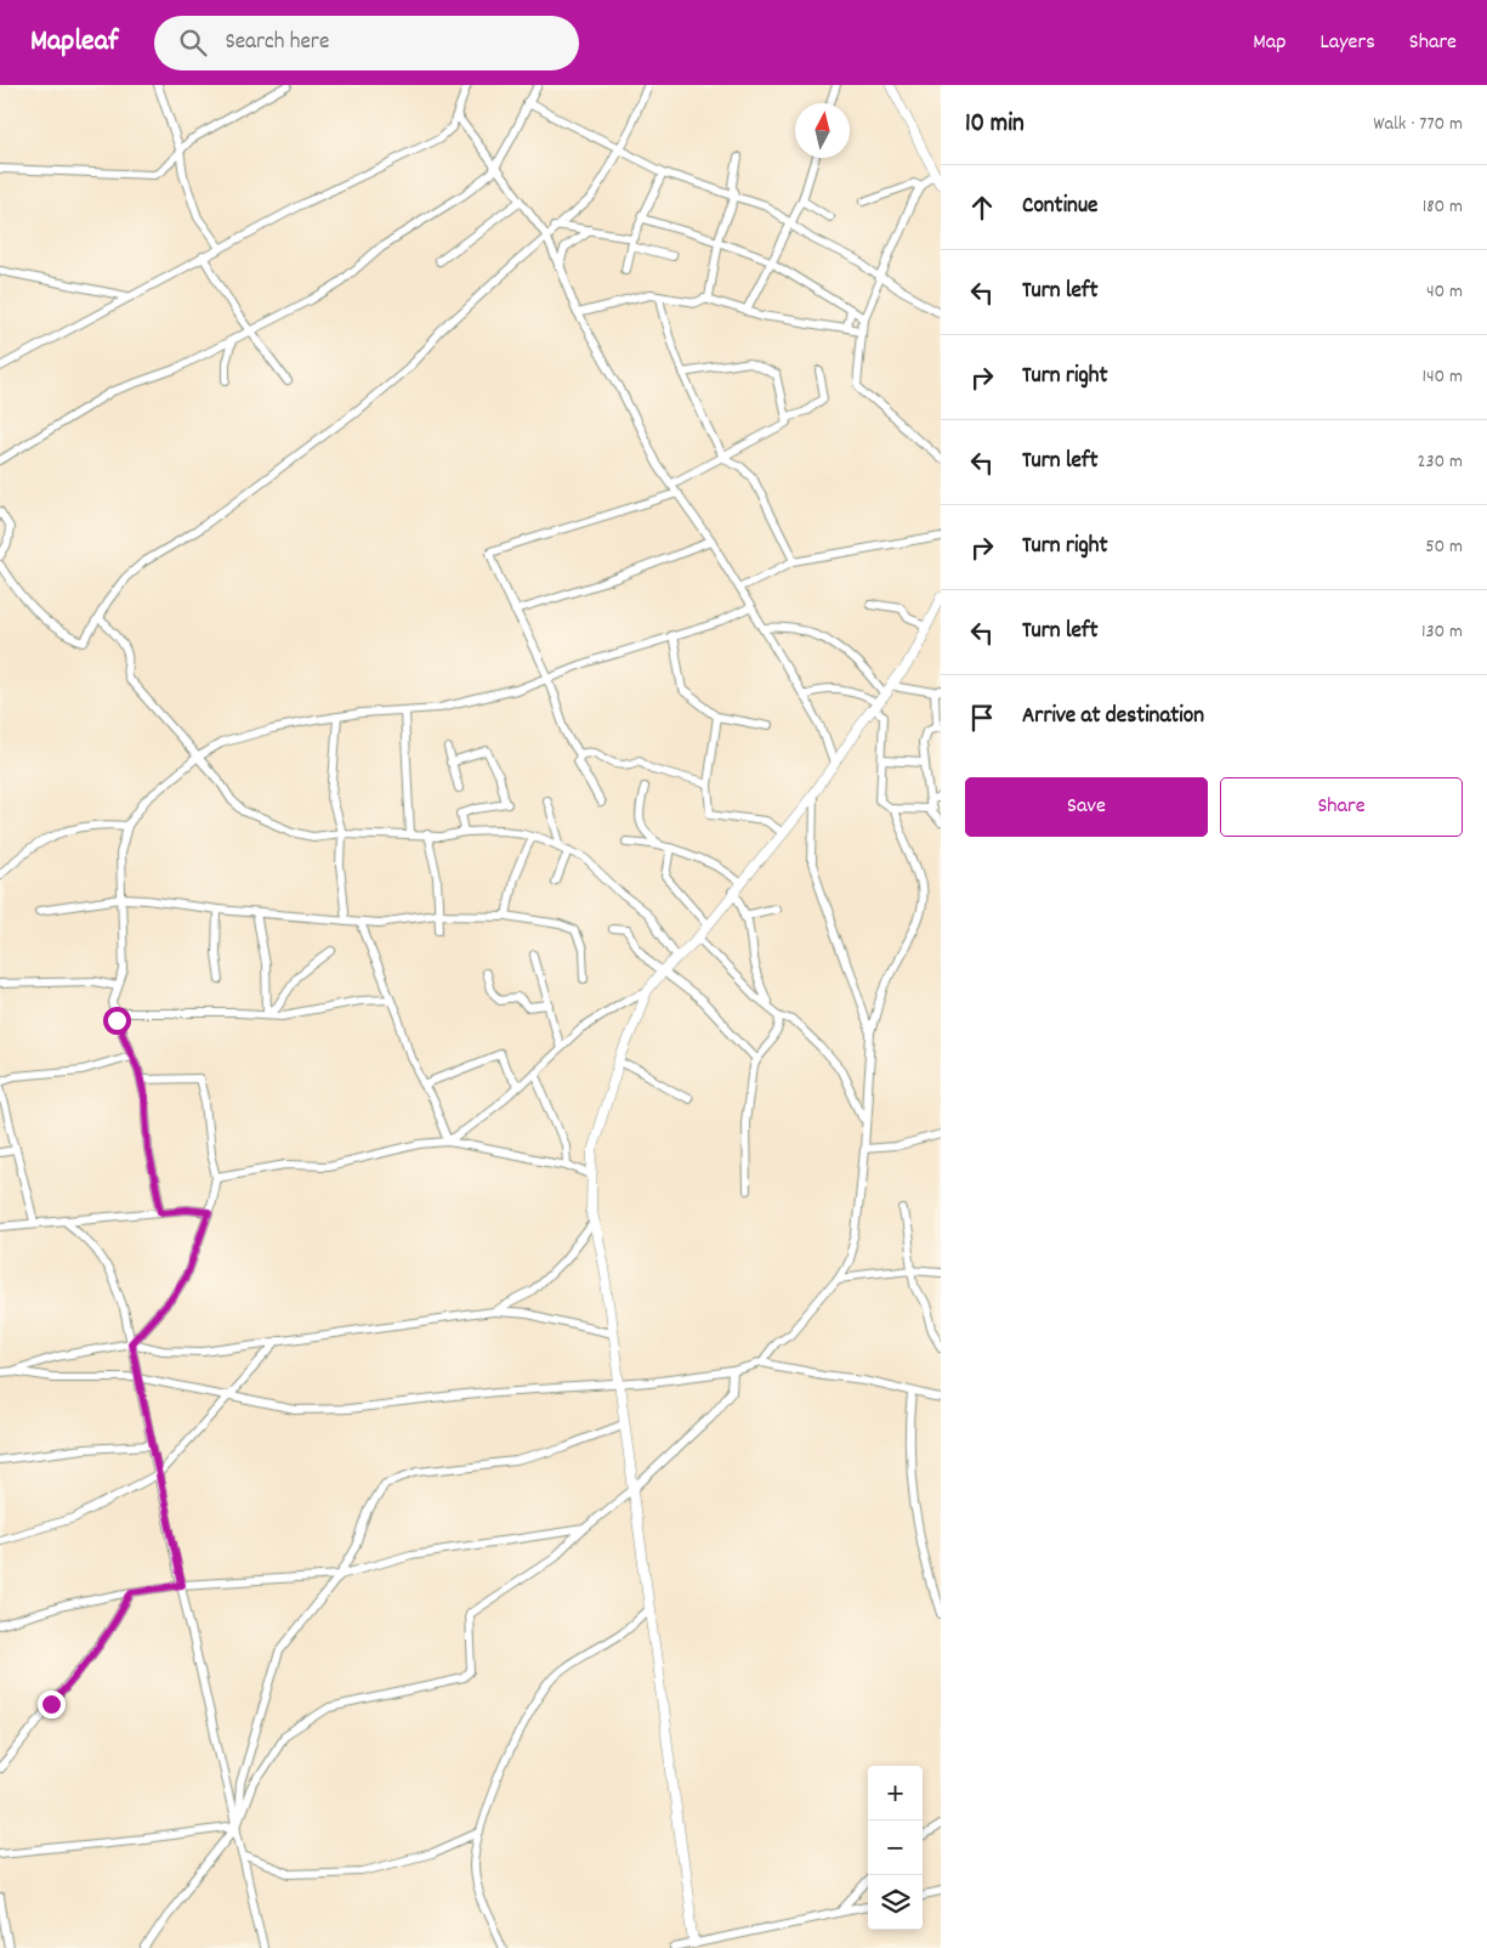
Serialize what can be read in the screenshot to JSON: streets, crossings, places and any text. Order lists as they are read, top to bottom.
{
  "north": "top",
  "page": {
    "header": "Mapleaf",
    "search": "Search here",
    "nav": ["Map", "Layers", "Share"],
    "heading": ["10 min", "Walk · 770 m"],
    "list": [
      ["Continue", "180 m"],
      ["Turn left", "40 m"],
      ["Turn right", "140 m"],
      ["Turn left", "230 m"],
      ["Turn right", "50 m"],
      ["Turn left", "130 m"],
      "Arrive at destination"
    ],
    "buttons": ["Save", "Share"],
    "map_buttons": ["+", "−"]
  }
}
